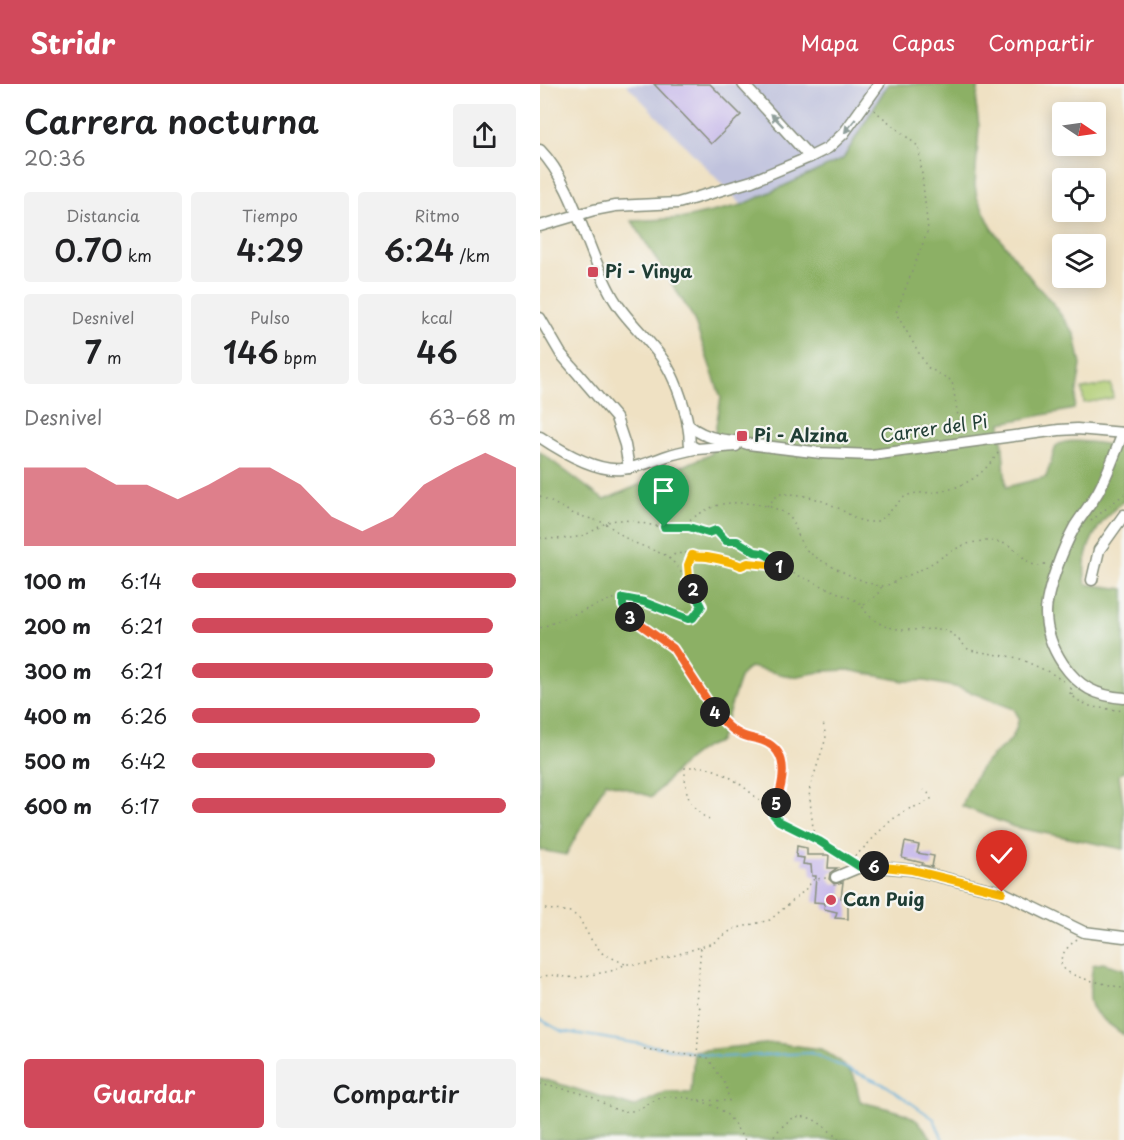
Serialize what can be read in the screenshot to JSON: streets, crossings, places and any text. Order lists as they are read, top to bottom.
{
  "streets": {
    "street": ["Carrer del Pi"]
  },
  "places": {
    "transit": ["Pi - Vinya", "Pi - Alzina"],
    "other": ["Can Puig"]
  },
  "north": "right",
  "page": {
    "header": "Stridr",
    "nav": ["Mapa", "Capas", "Compartir"],
    "heading": ["Carrera nocturna", "20:36"],
    "stats": [
      ["Distancia", "0.70 km"],
      ["Tiempo", "4:29"],
      ["Ritmo", "6:24 /km"],
      ["Desnivel", "7 m"],
      ["Pulso", "146 bpm"],
      ["kcal", "46"]
    ],
    "chart": ["Desnivel", "63–68 m"],
    "pins": [
      "1",
      "2",
      "3",
      "4",
      "5",
      "6"
    ],
    "list": [
      {
        "name": "100 m",
        "note": "6:14"
      },
      {
        "name": "200 m",
        "note": "6:21"
      },
      {
        "name": "300 m",
        "note": "6:21"
      },
      {
        "name": "400 m",
        "note": "6:26"
      },
      {
        "name": "500 m",
        "note": "6:42"
      },
      {
        "name": "600 m",
        "note": "6:17"
      }
    ],
    "buttons": ["Guardar", "Compartir"]
  }
}
